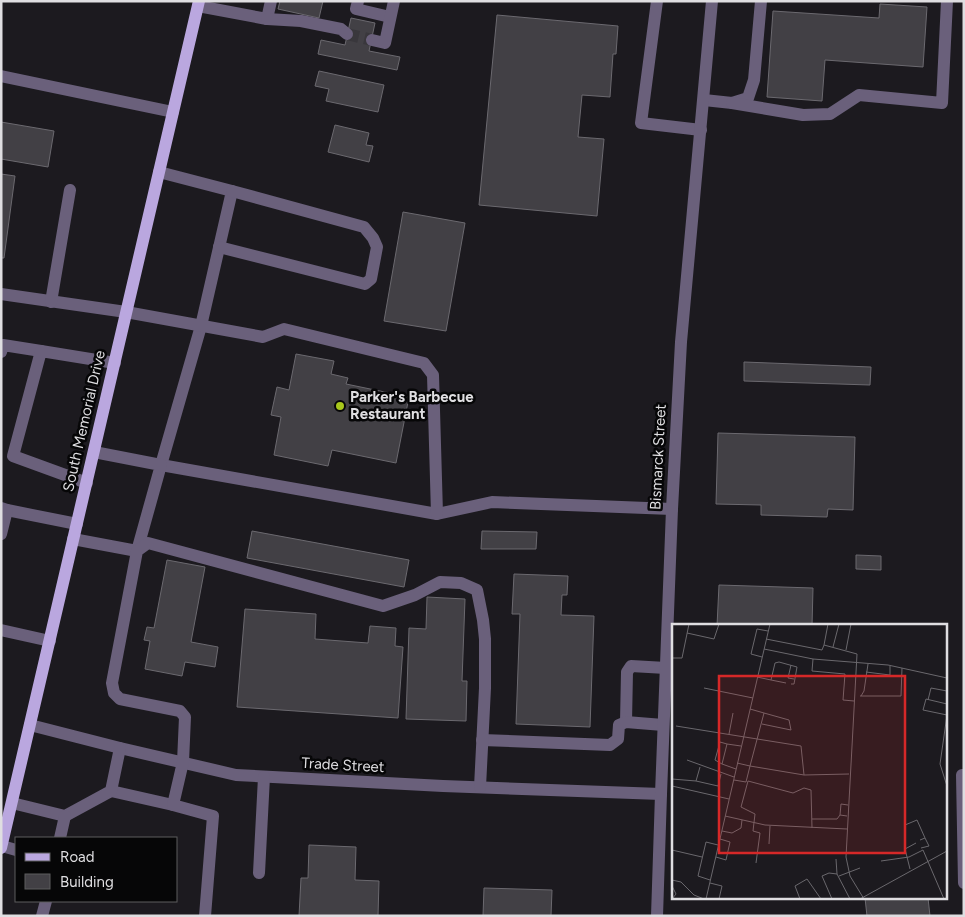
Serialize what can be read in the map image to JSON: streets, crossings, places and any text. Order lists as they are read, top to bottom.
{
  "streets": {
    "main road": ["South Memorial Drive"],
    "street": ["Bismarck Street", "Trade Street"]
  },
  "crossings": [
    ["South Memorial Drive", "Trade Street"],
    ["Bismarck Street", "Trade Street"]
  ],
  "places": ["Parker's Barbecue Restaurant"],
  "legend": ["Road", "Building"]
}
